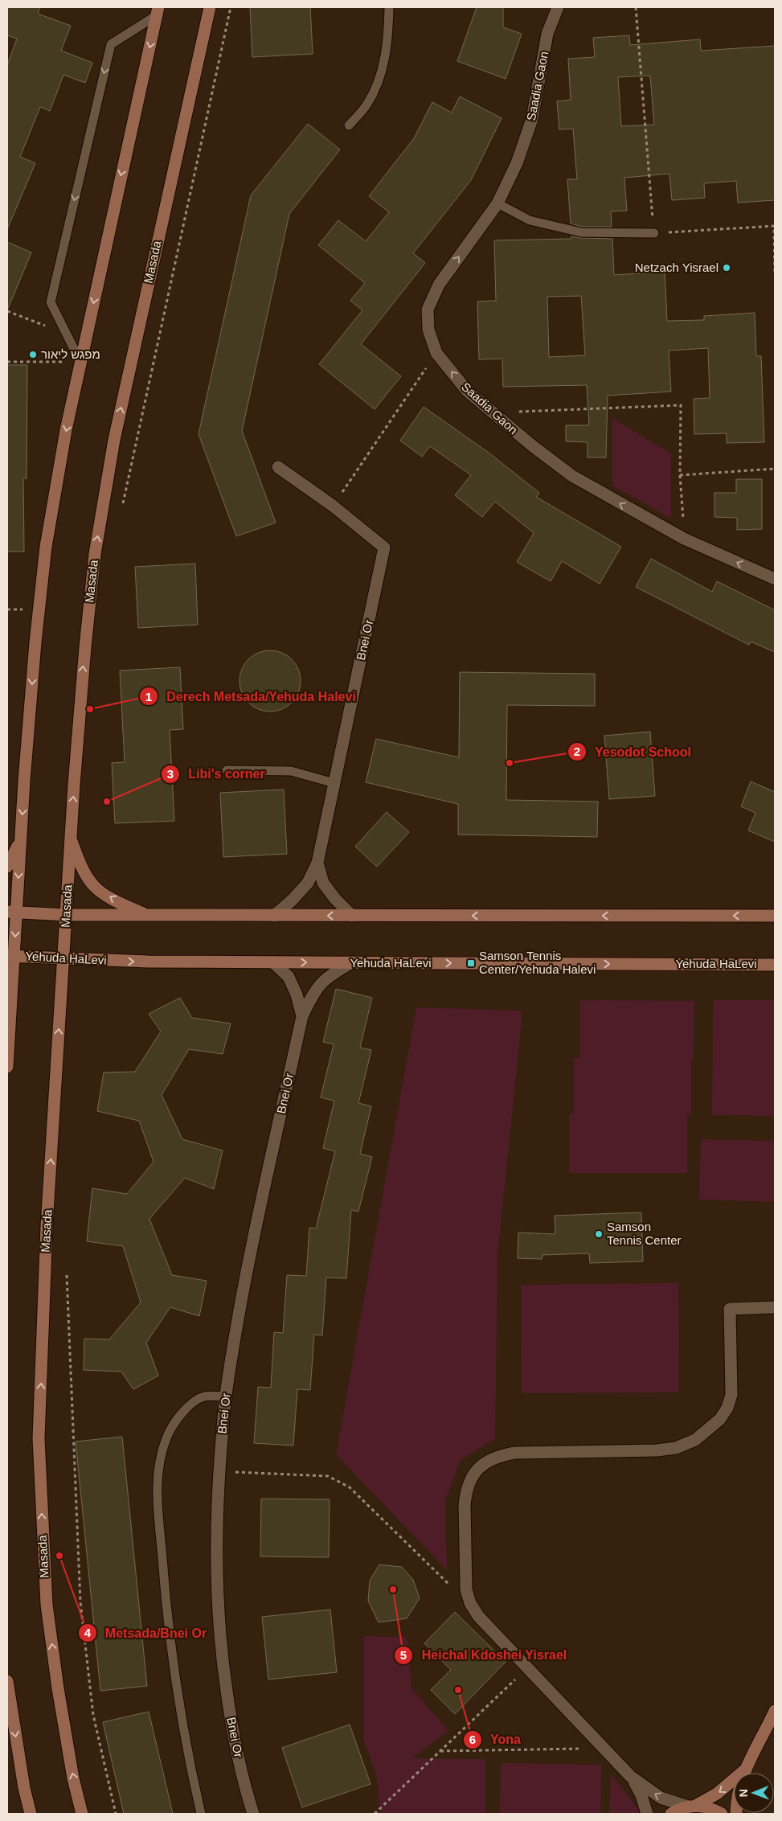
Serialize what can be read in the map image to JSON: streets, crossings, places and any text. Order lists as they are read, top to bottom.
{
  "streets": {
    "main road": ["Masada", "Yehuda HaLevi"],
    "street": ["Saadia Gaon", "Bnei Or"]
  },
  "crossings": [
    ["Masada", "Yehuda HaLevi"],
    ["Bnei Or", "Yehuda HaLevi"]
  ],
  "places": {
    "other": [
      "Netzach Yisrael",
      "מפגש ליאור",
      "Derech Metsada/Yehuda Halevi",
      "Yesodot School",
      "Libi's corner",
      "Samson Tennis Center",
      "Metsada/Bnei Or",
      "Heichal Kdoshei Yisrael",
      "Yona"
    ],
    "transit": ["Samson Tennis Center/Yehuda Halevi"]
  },
  "north": "left"
}
